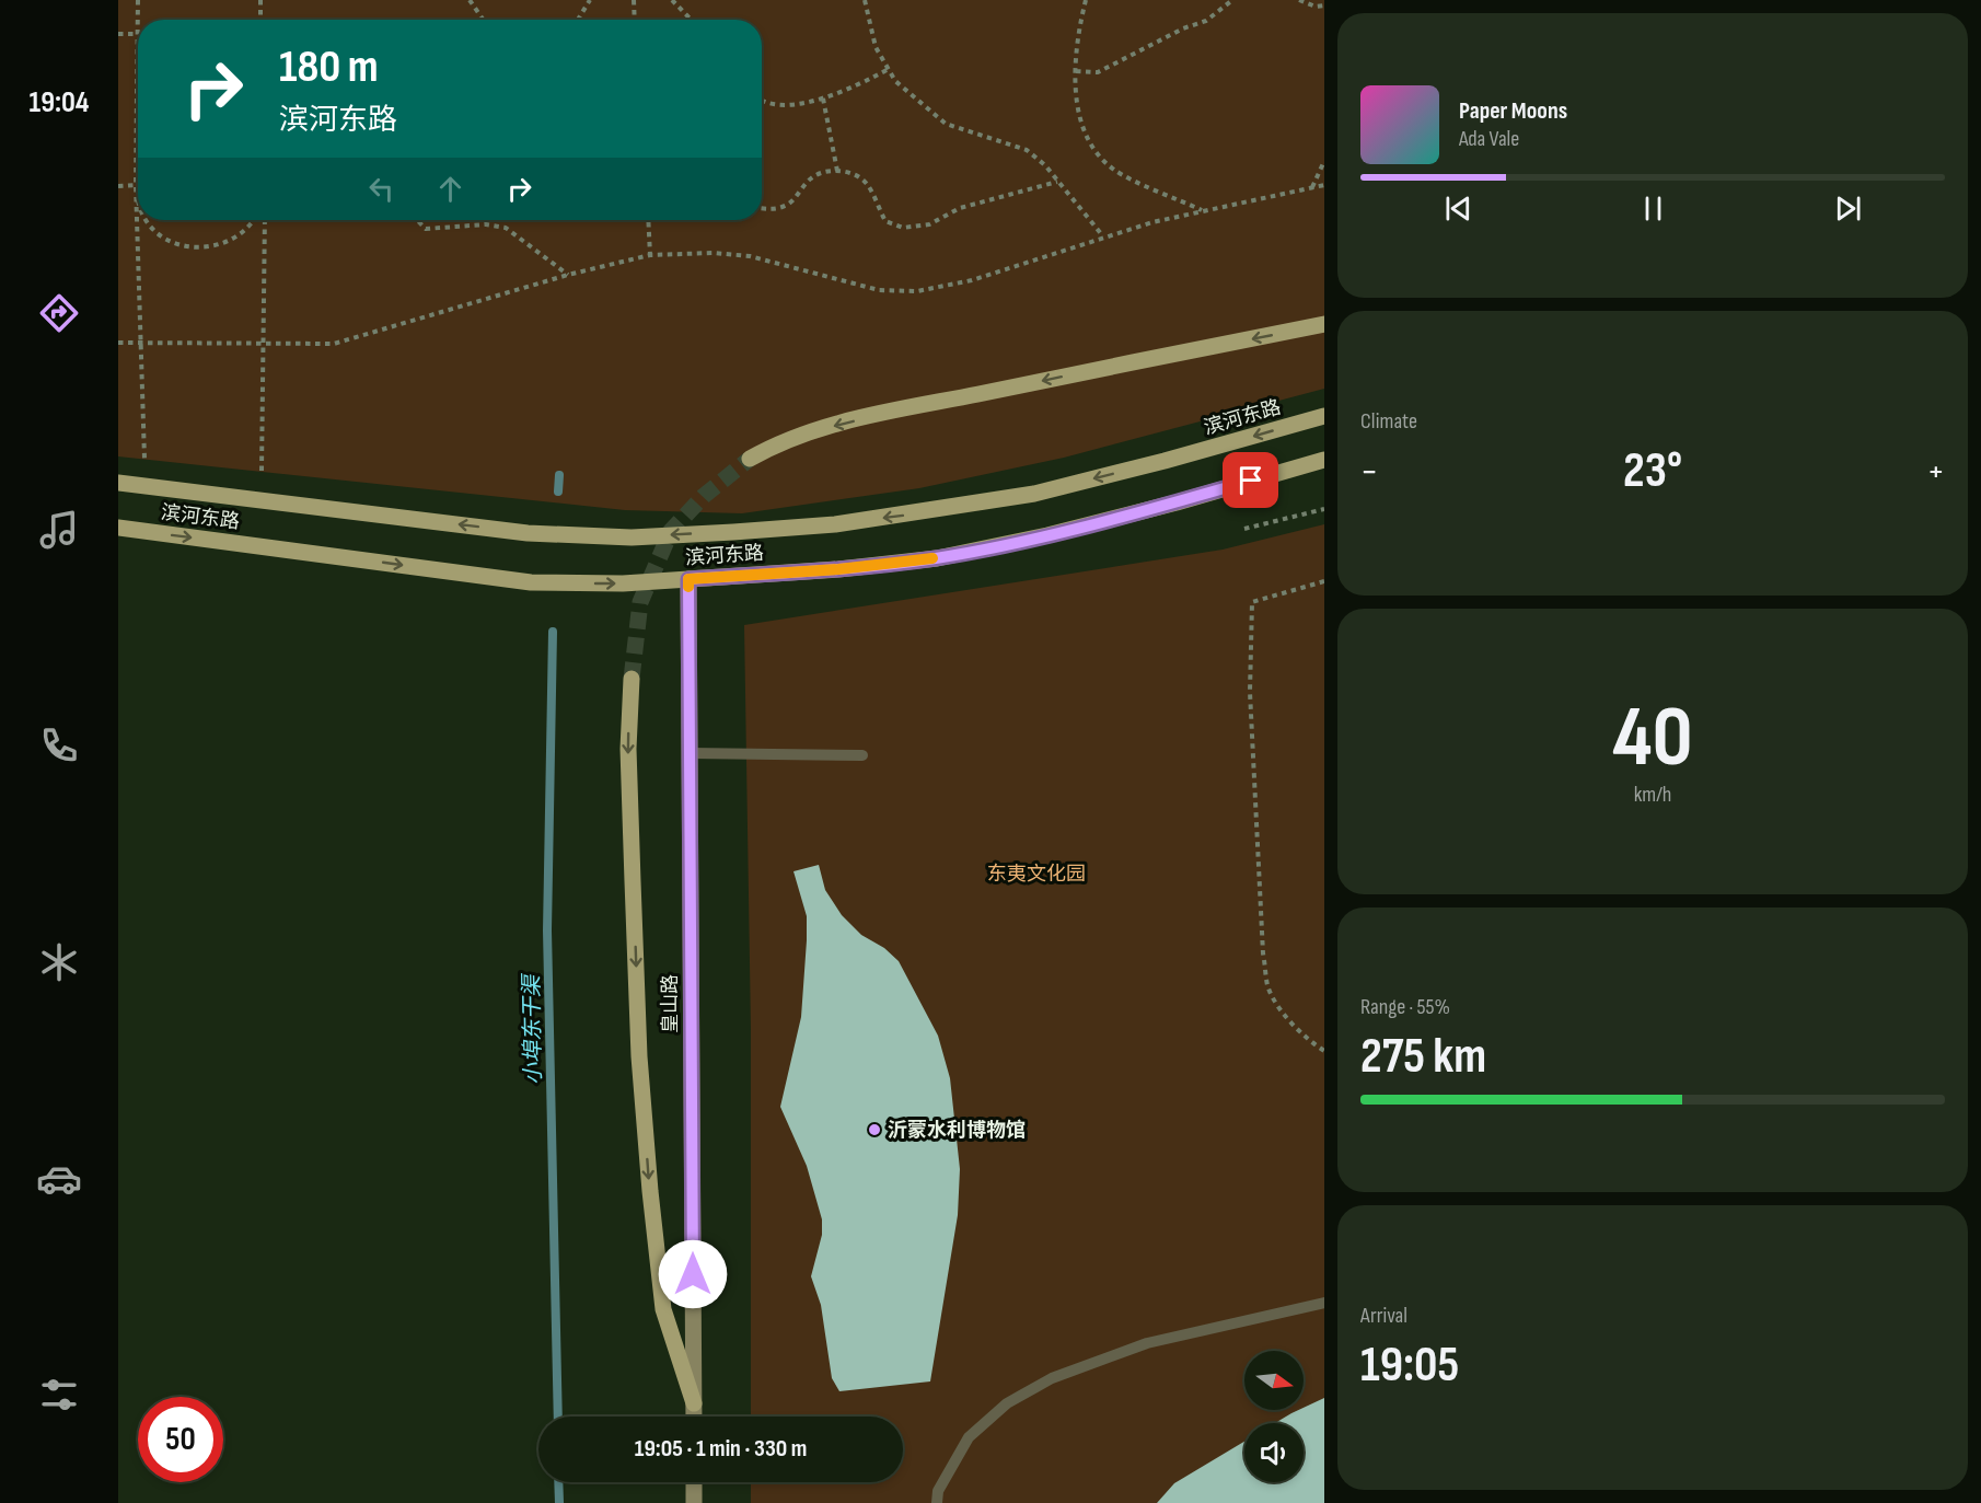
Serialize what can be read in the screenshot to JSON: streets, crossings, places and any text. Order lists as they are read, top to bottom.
{
  "streets": {
    "main road": ["滨河东路", "皇山路"]
  },
  "crossings": [
    ["滨河东路", "皇山路"]
  ],
  "water": ["小埠东干渠"],
  "parks": ["东夷文化园"],
  "places": ["沂蒙水利博物馆"],
  "north": "right",
  "page": {
    "tabs": "19:04",
    "turn": ["180 m", "滨河东路"],
    "song": ["Paper Moons", "Ada Vale"],
    "tile": [
      "Climate",
      ["40", "km/h"],
      ["Range · 55%", "275 km"],
      ["Arrival", "19:05"]
    ],
    "heat": ["−", "23°", "+"],
    "limit": "50",
    "trip": "19:05 · 1 min · 330 m"
  }
}
